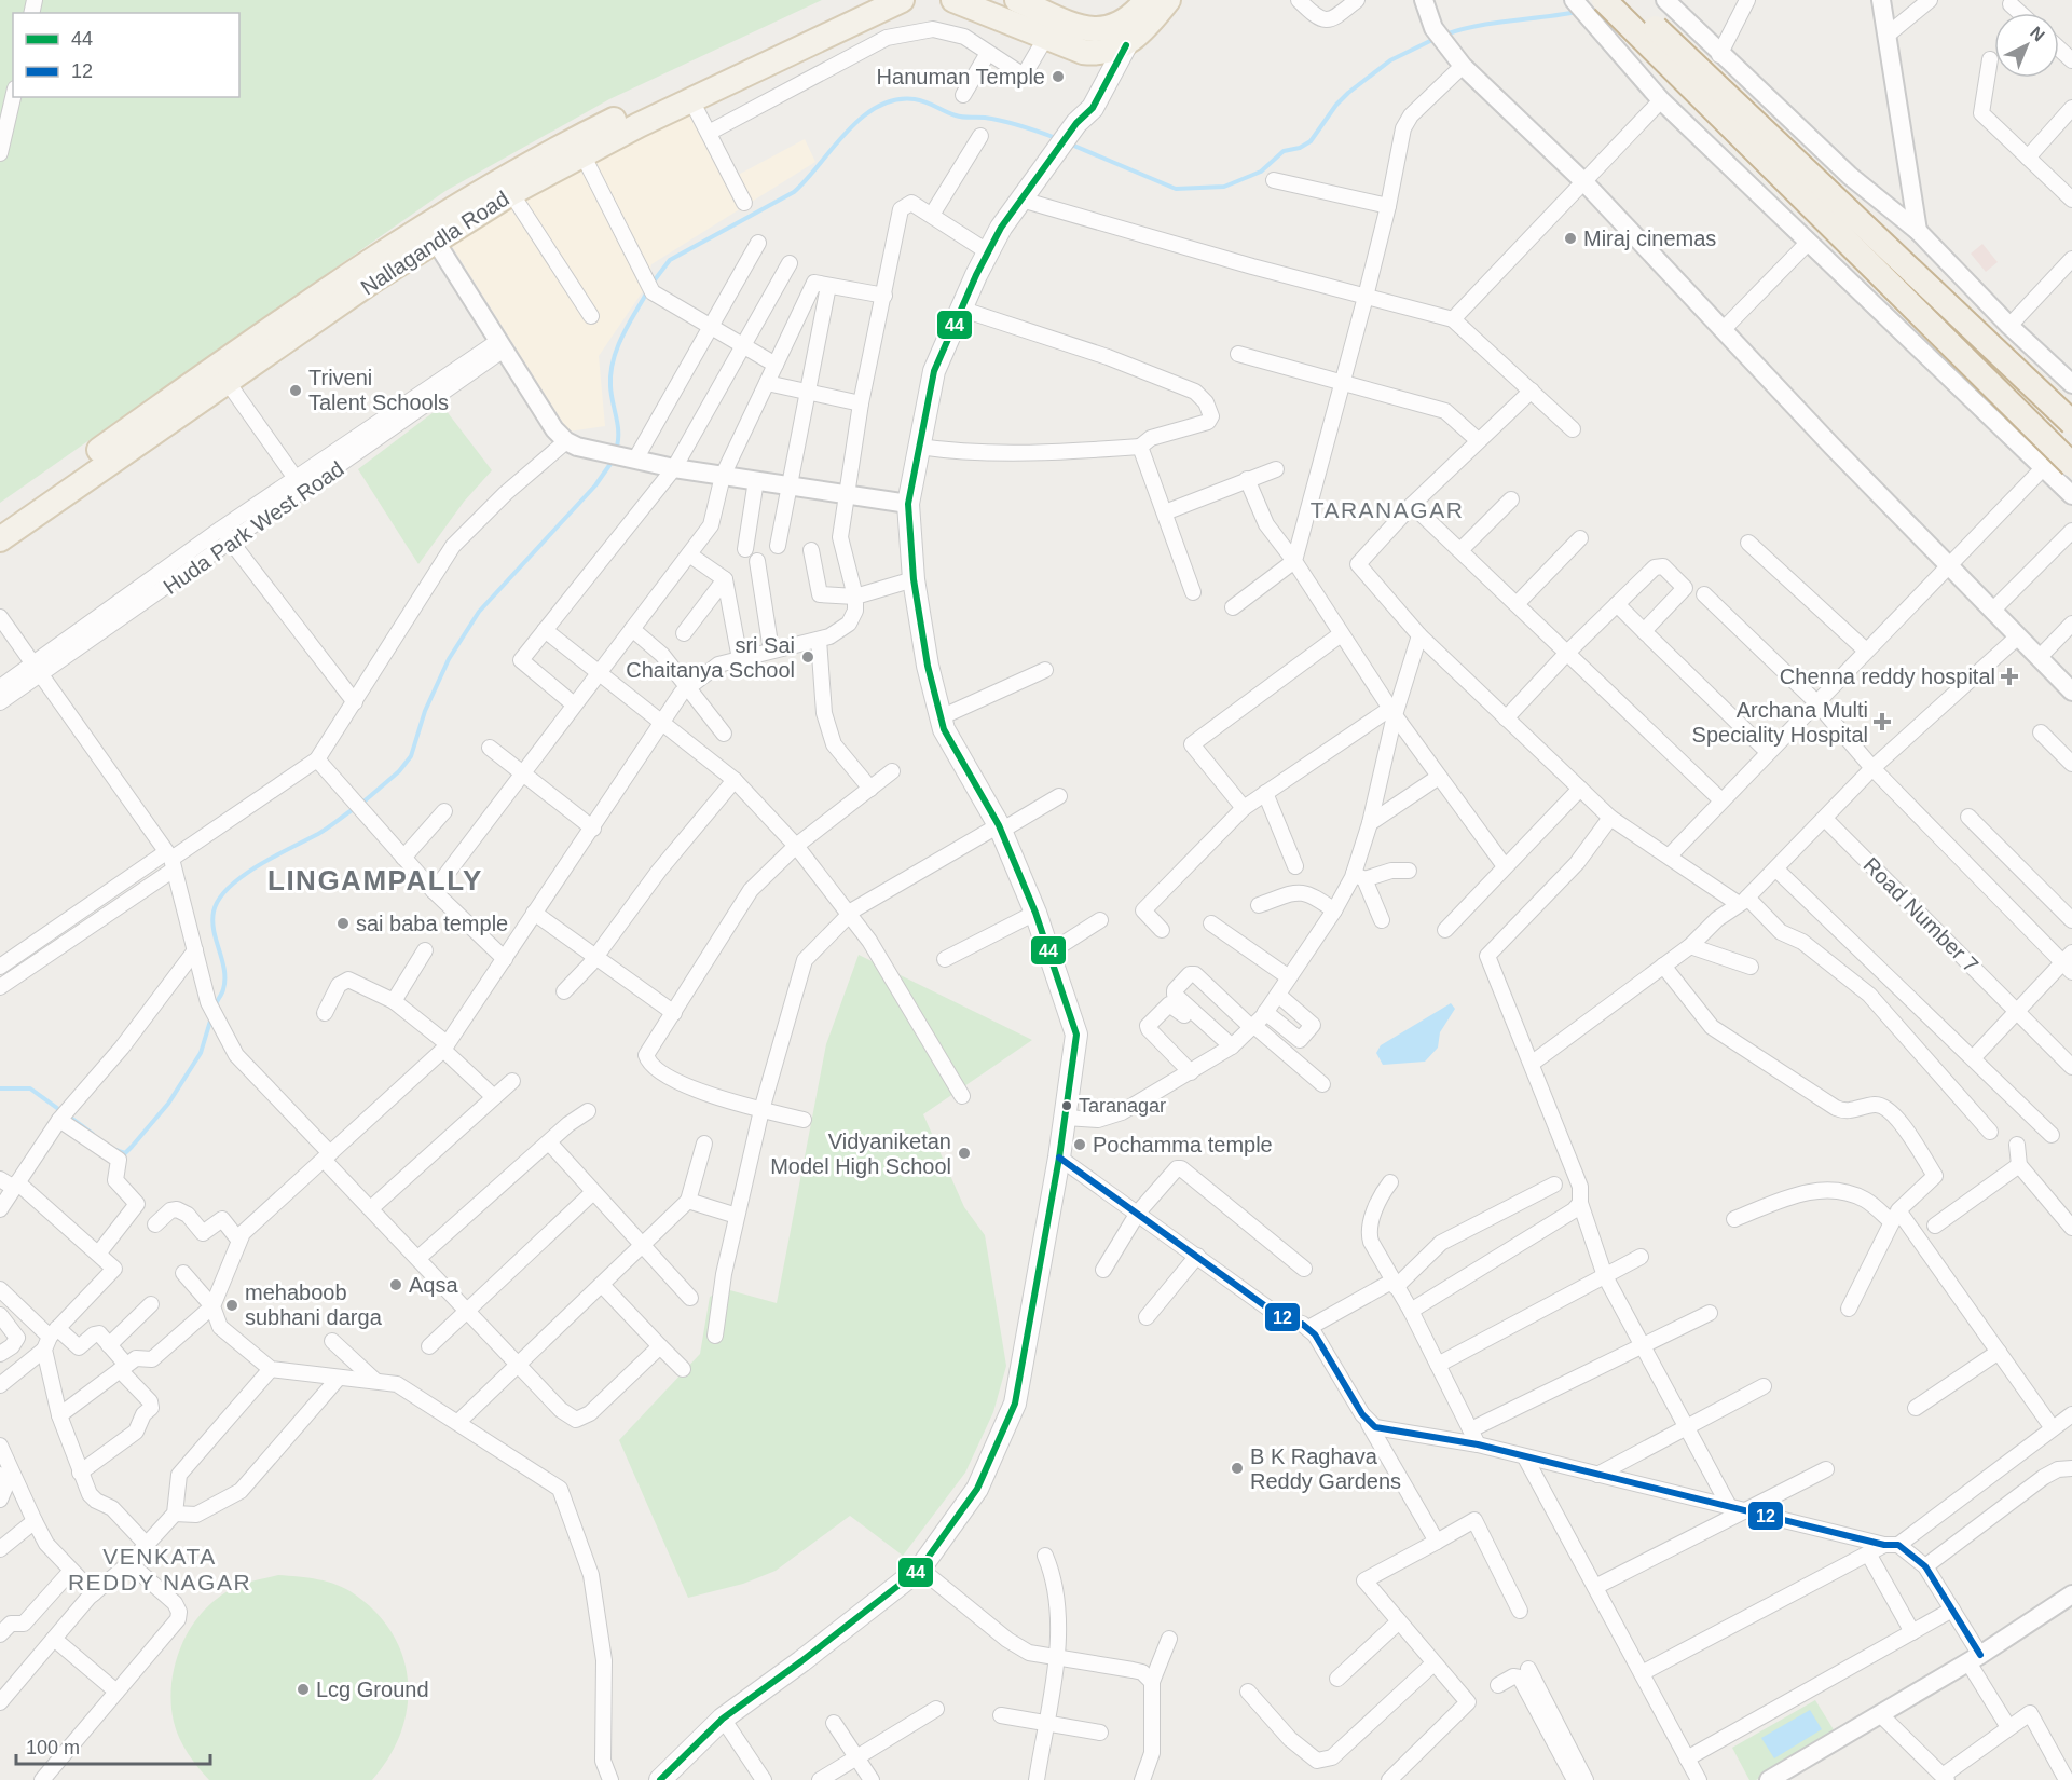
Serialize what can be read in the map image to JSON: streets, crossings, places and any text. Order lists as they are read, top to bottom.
{
  "streets": {
    "main road": ["Nallagandla Road"],
    "street": ["Huda Park West Road", "Road Number 7"]
  },
  "districts": ["TARANAGAR", "LINGAMPALLY", "VENKATA REDDY NAGAR"],
  "places": {
    "other": [
      "Hanuman Temple",
      "Miraj cinemas",
      "Triveni Talent Schools",
      "sri Sai Chaitanya School",
      "sai baba temple",
      "Taranagar",
      "Pochamma temple",
      "Vidyaniketan Model High School",
      "Aqsa",
      "mehaboob subhani darga",
      "B K Raghava Reddy Gardens",
      "Lcg Ground"
    ],
    "health": ["Chenna reddy hospital", "Archana Multi Speciality Hospital"]
  },
  "lines": ["transit line 44", "transit line 12"],
  "legend": ["44", "12"],
  "scale_bar": "100 m",
  "north": "top right"
}
